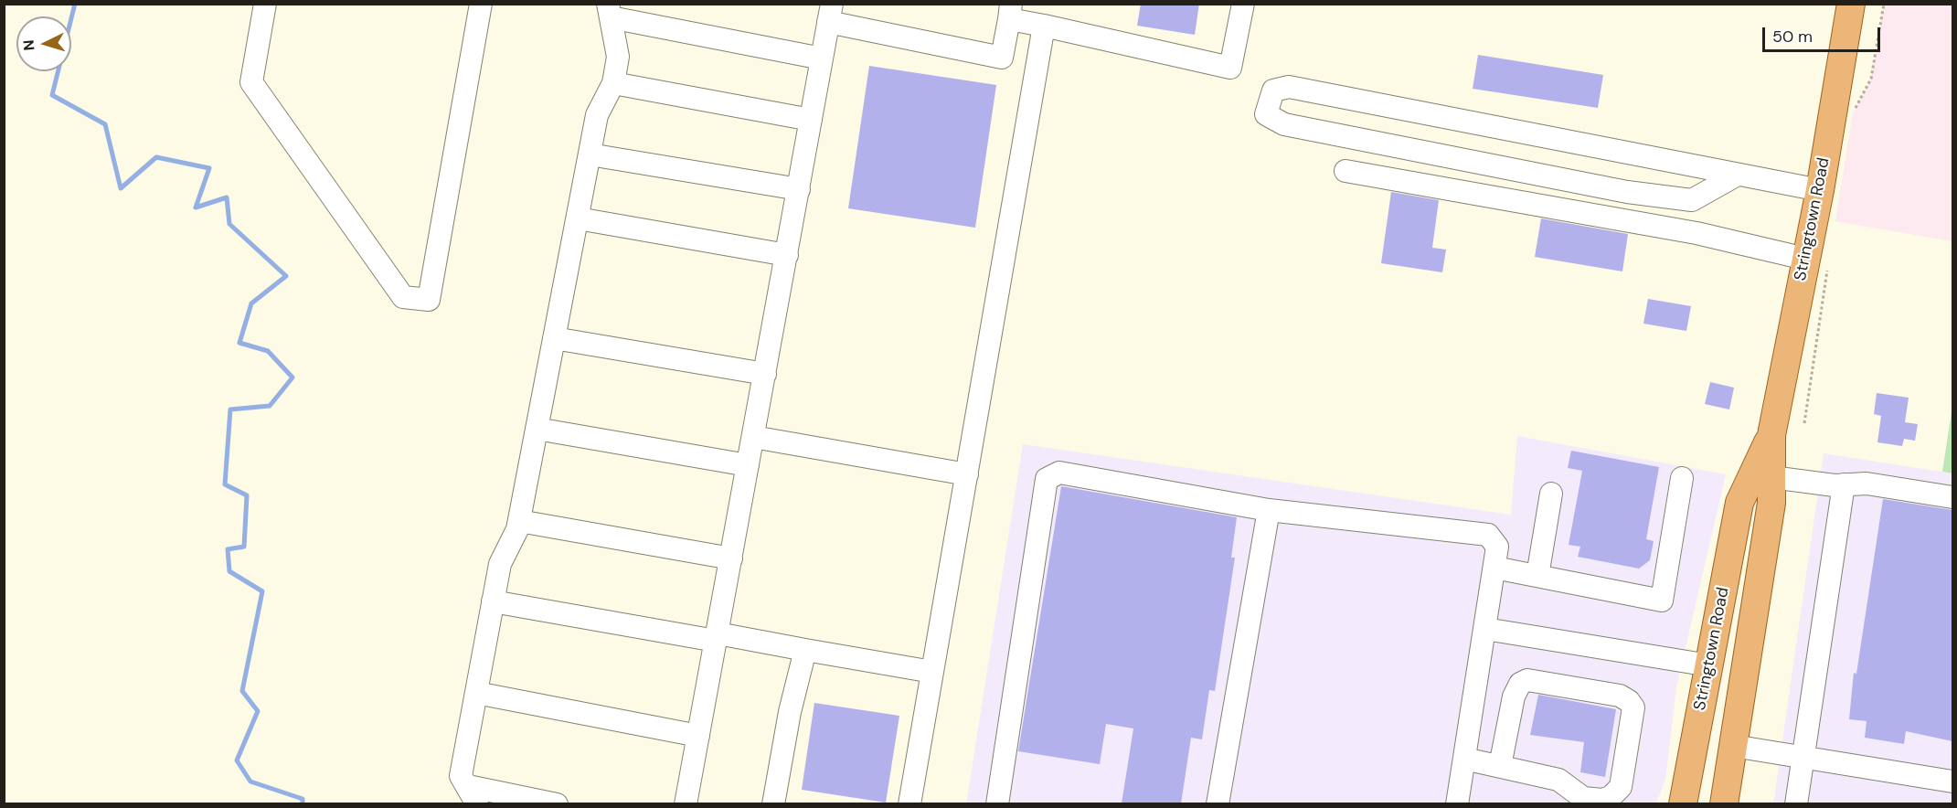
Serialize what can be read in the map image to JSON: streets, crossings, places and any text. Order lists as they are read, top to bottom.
{
  "streets": {
    "main road": ["Stringtown Road"]
  },
  "scale_bar": "50 m",
  "north": "left"
}
